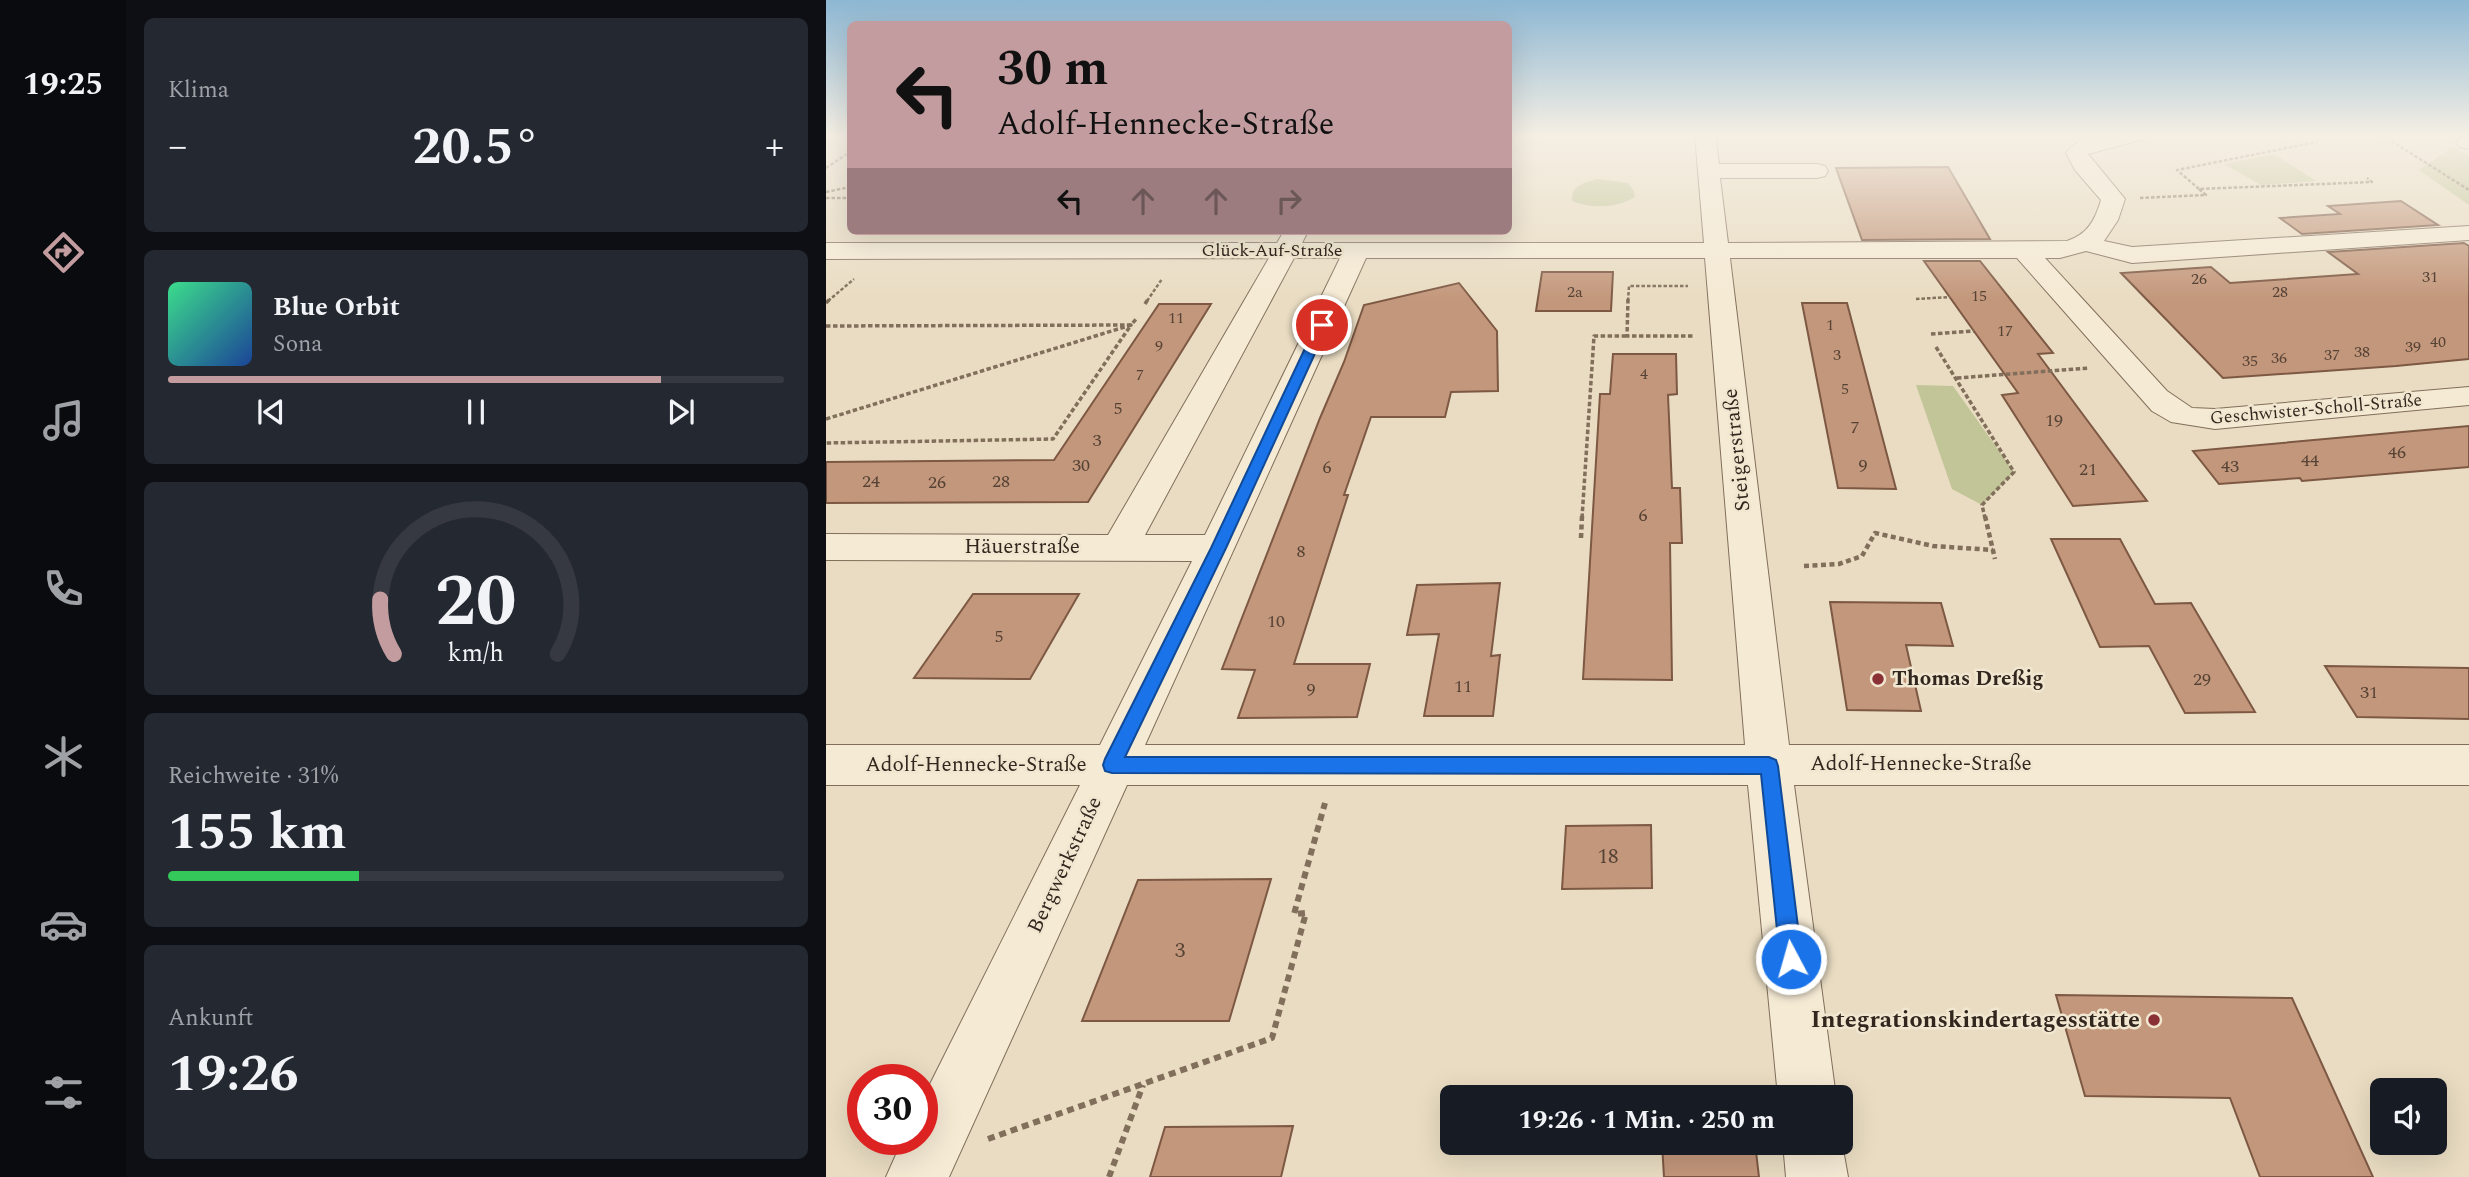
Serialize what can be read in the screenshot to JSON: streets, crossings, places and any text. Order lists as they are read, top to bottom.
{
  "streets": {
    "street": [
      "Glück-Auf-Straße",
      "Geschwister-Scholl-Straße",
      "Steigerstraße",
      "Häuerstraße",
      "Adolf-Hennecke-Straße",
      "Bergwerkstraße"
    ]
  },
  "crossings": [
    ["Glück-Auf-Straße", "Steigerstraße"],
    ["Glück-Auf-Straße", "Bergwerkstraße"],
    ["Steigerstraße", "Adolf-Hennecke-Straße"],
    ["Häuerstraße", "Bergwerkstraße"],
    ["Adolf-Hennecke-Straße", "Bergwerkstraße"]
  ],
  "places": ["Thomas Dreßig", "Integrationskindertagesstätte"],
  "house_numbers": [
    "31",
    "26",
    "2a",
    "28",
    "15",
    "11",
    "1",
    "17",
    "40",
    "9",
    "39",
    "38",
    "3",
    "37",
    "36",
    "35",
    "4",
    "7",
    "5",
    "5",
    "19",
    "7",
    "3",
    "46",
    "44",
    "30",
    "9",
    "43",
    "6",
    "21",
    "24",
    "28",
    "26",
    "6",
    "8",
    "10",
    "5",
    "29",
    "11",
    "9",
    "31",
    "18",
    "3"
  ],
  "page": {
    "tabs": "19:25",
    "tile": [
      "Klima",
      ["Reichweite · 31%", "155 km"],
      ["Ankunft", "19:26"]
    ],
    "turn": ["30 m", "Adolf-Hennecke-Straße"],
    "heat": ["−", "20.5°", "+"],
    "song": ["Blue Orbit", "Sona"],
    "limit": "30",
    "trip": "19:26 · 1 Min. · 250 m",
    "gauge": ["20", "km/h"]
  }
}
